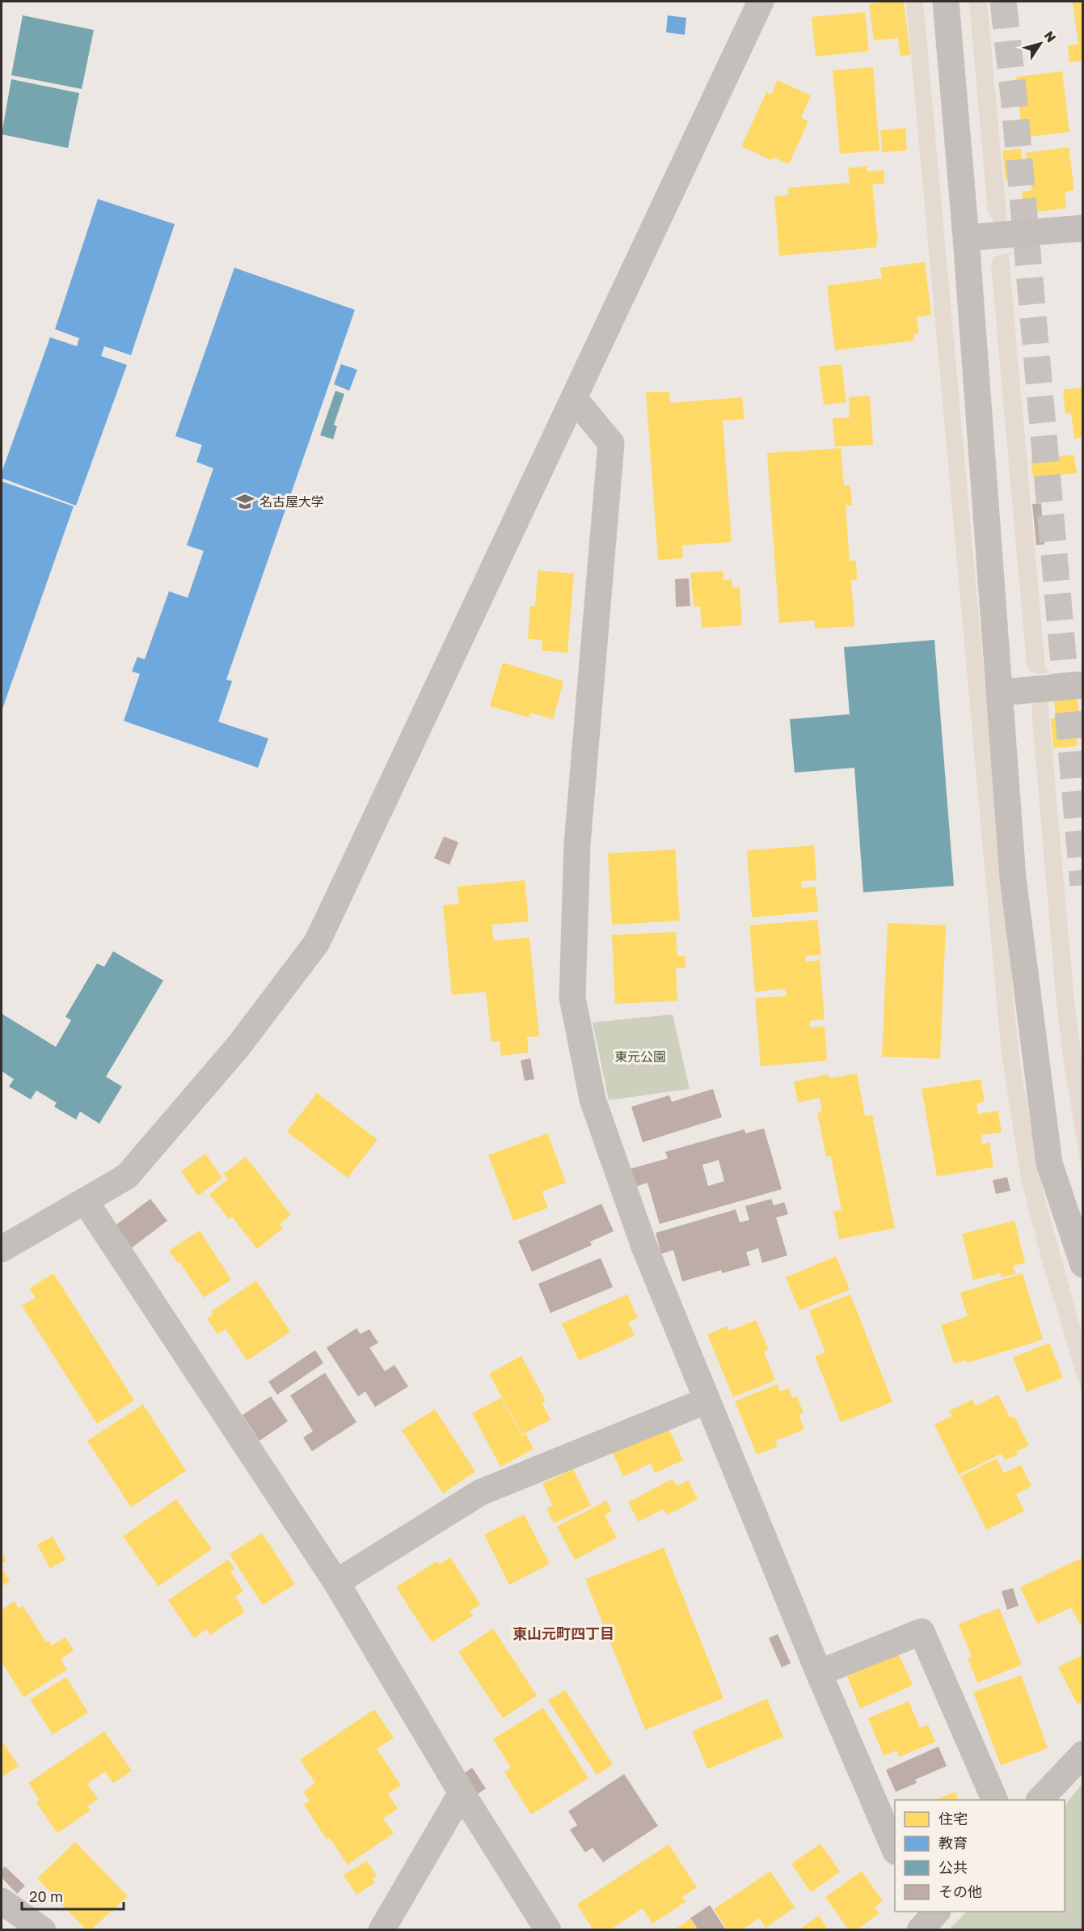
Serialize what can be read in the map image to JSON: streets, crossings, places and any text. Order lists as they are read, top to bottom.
{
  "districts": ["東山元町四丁目"],
  "parks": ["東元公園"],
  "places": {
    "school or university": ["名古屋大学"]
  },
  "legend": [
    "住宅",
    "教育",
    "公共",
    "その他"
  ],
  "scale_bar": "20 m",
  "north": "top right"
}
